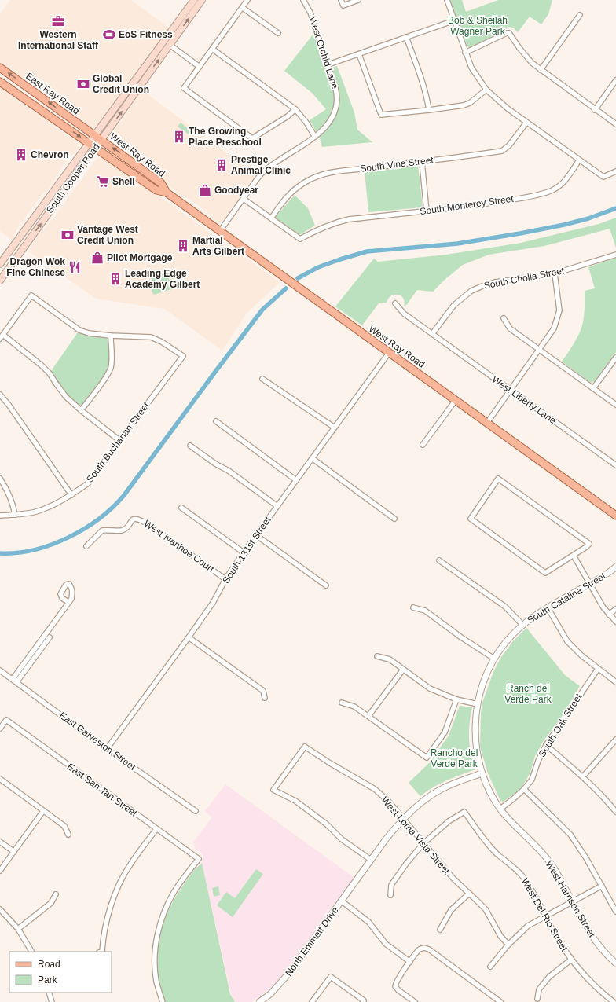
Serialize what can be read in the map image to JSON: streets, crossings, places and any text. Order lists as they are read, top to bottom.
{
  "streets": {
    "main road": ["East Ray Road", "West Ray Road", "South Cooper Road"],
    "street": [
      "West Orchid Lane",
      "South Vine Street",
      "South Monterey Street",
      "South Cholla Street",
      "West Liberty Lane",
      "South Buchanan Street",
      "West Ivanhoe Court",
      "South 131st Street",
      "South Catalina Street",
      "South Oak Street",
      "East Galveston Street",
      "East San Tan Street",
      "West Loma Vista Street",
      "West Harrison Street",
      "West Del Rio Street",
      "North Emmett Drive"
    ]
  },
  "crossings": [
    ["West Orchid Lane", "West Ray Road"],
    ["East Ray Road", "West Ray Road"],
    ["East Ray Road", "South Cooper Road"],
    ["West Ray Road", "South Cooper Road"],
    ["West Ray Road", "South 131st Street"],
    ["South Vine Street", "South Monterey Street"],
    ["South Cholla Street", "West Liberty Lane"],
    ["West Ivanhoe Court", "South 131st Street"],
    ["South 131st Street", "East Galveston Street"],
    ["South Catalina Street", "West Harrison Street"],
    ["South Oak Street", "West Harrison Street"],
    ["West Loma Vista Street", "West Del Rio Street"],
    ["West Loma Vista Street", "North Emmett Drive"]
  ],
  "parks": ["Bob & Sheilah Wagner Park", "Ranch del Verde Park", "Rancho del Verde Park"],
  "places": {
    "office": ["Western International Staff"],
    "sports": ["EōS Fitness"],
    "bank": ["Global Credit Union", "Vantage West Credit Union"],
    "building": [
      "The Growing Place Preschool",
      "Chevron",
      "Prestige Animal Clinic",
      "Martial Arts Gilbert",
      "Leading Edge Academy Gilbert"
    ],
    "supermarket": ["Shell"],
    "shop": ["Goodyear", "Pilot Mortgage"],
    "restaurant": ["Dragon Wok Fine Chinese"]
  },
  "legend": ["Road", "Park"]
}
